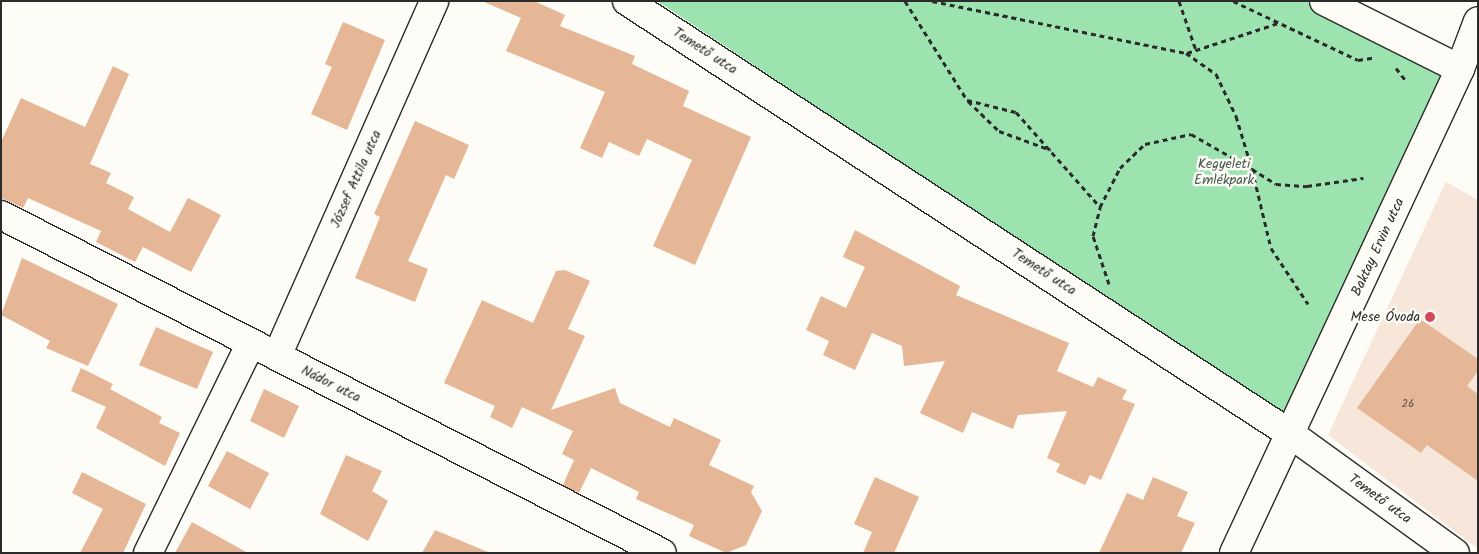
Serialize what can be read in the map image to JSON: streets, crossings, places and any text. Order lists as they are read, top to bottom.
{
  "streets": {
    "street": [
      "Temető utca",
      "József Attila utca",
      "Baktay Ervin utca",
      "Nádor utca"
    ]
  },
  "crossings": [
    ["Temető utca", "Baktay Ervin utca"],
    ["József Attila utca", "Nádor utca"]
  ],
  "parks": ["Kegyeleti Emlékpark"],
  "places": ["Mese Óvoda"],
  "house_numbers": ["26"]
}
